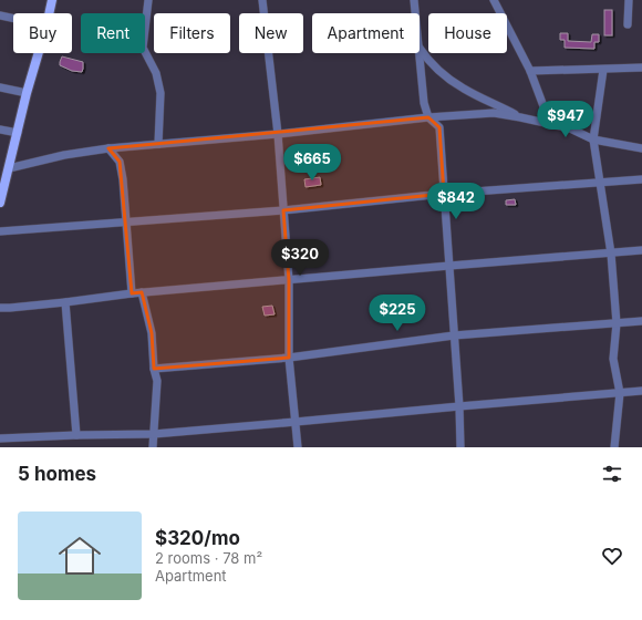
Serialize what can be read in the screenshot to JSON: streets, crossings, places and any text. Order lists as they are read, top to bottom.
{
  "page": {
    "chip": [
      "Buy",
      "Rent",
      "Filters",
      "New",
      "Apartment",
      "House"
    ],
    "price": [
      "$947",
      "$665",
      "$842",
      "$320",
      "$225"
    ],
    "heading": "5 homes",
    "list": [
      {
        "name": "$320/mo",
        "note": "2 rooms · 78 m² · Apartment"
      }
    ]
  }
}
